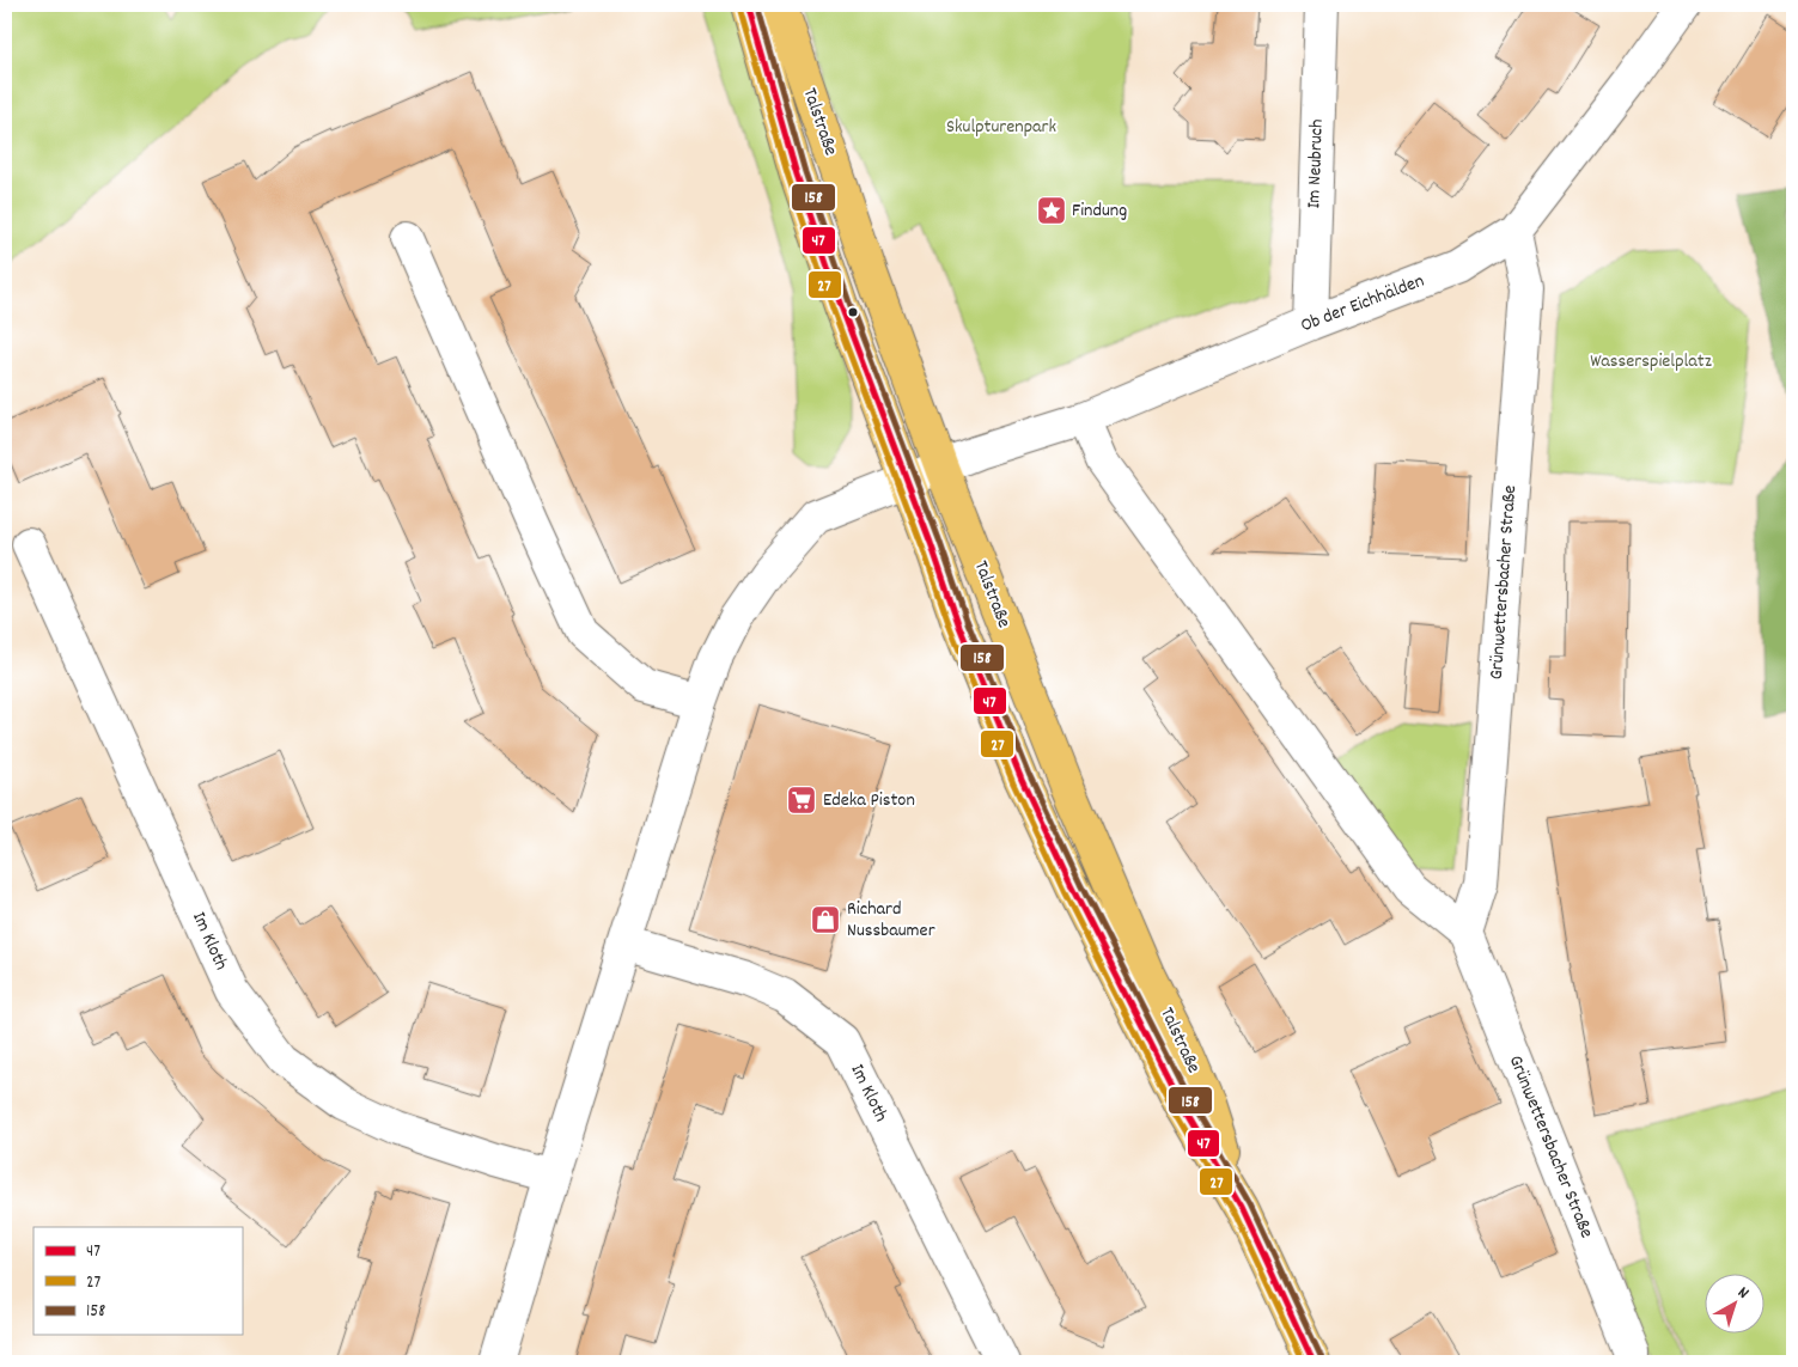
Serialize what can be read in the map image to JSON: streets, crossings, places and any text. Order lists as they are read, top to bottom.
{
  "streets": {
    "main road": ["Talstraße"],
    "street": [
      "Im Neubruch",
      "Ob der Eichhälden",
      "Grünwettersbacher Straße",
      "Im Kloth"
    ]
  },
  "crossings": [
    ["Talstraße", "Ob der Eichhälden"],
    ["Im Neubruch", "Ob der Eichhälden"],
    ["Ob der Eichhälden", "Grünwettersbacher Straße"]
  ],
  "parks": ["Skulpturenpark", "Wasserspielplatz"],
  "places": {
    "place": ["Findung"],
    "supermarket": ["Edeka Piston"],
    "shop": ["Richard Nussbaumer"]
  },
  "lines": ["transit line 47", "transit line 158", "transit line 27"],
  "legend": ["47", "27", "158"],
  "north": "top right"
}
